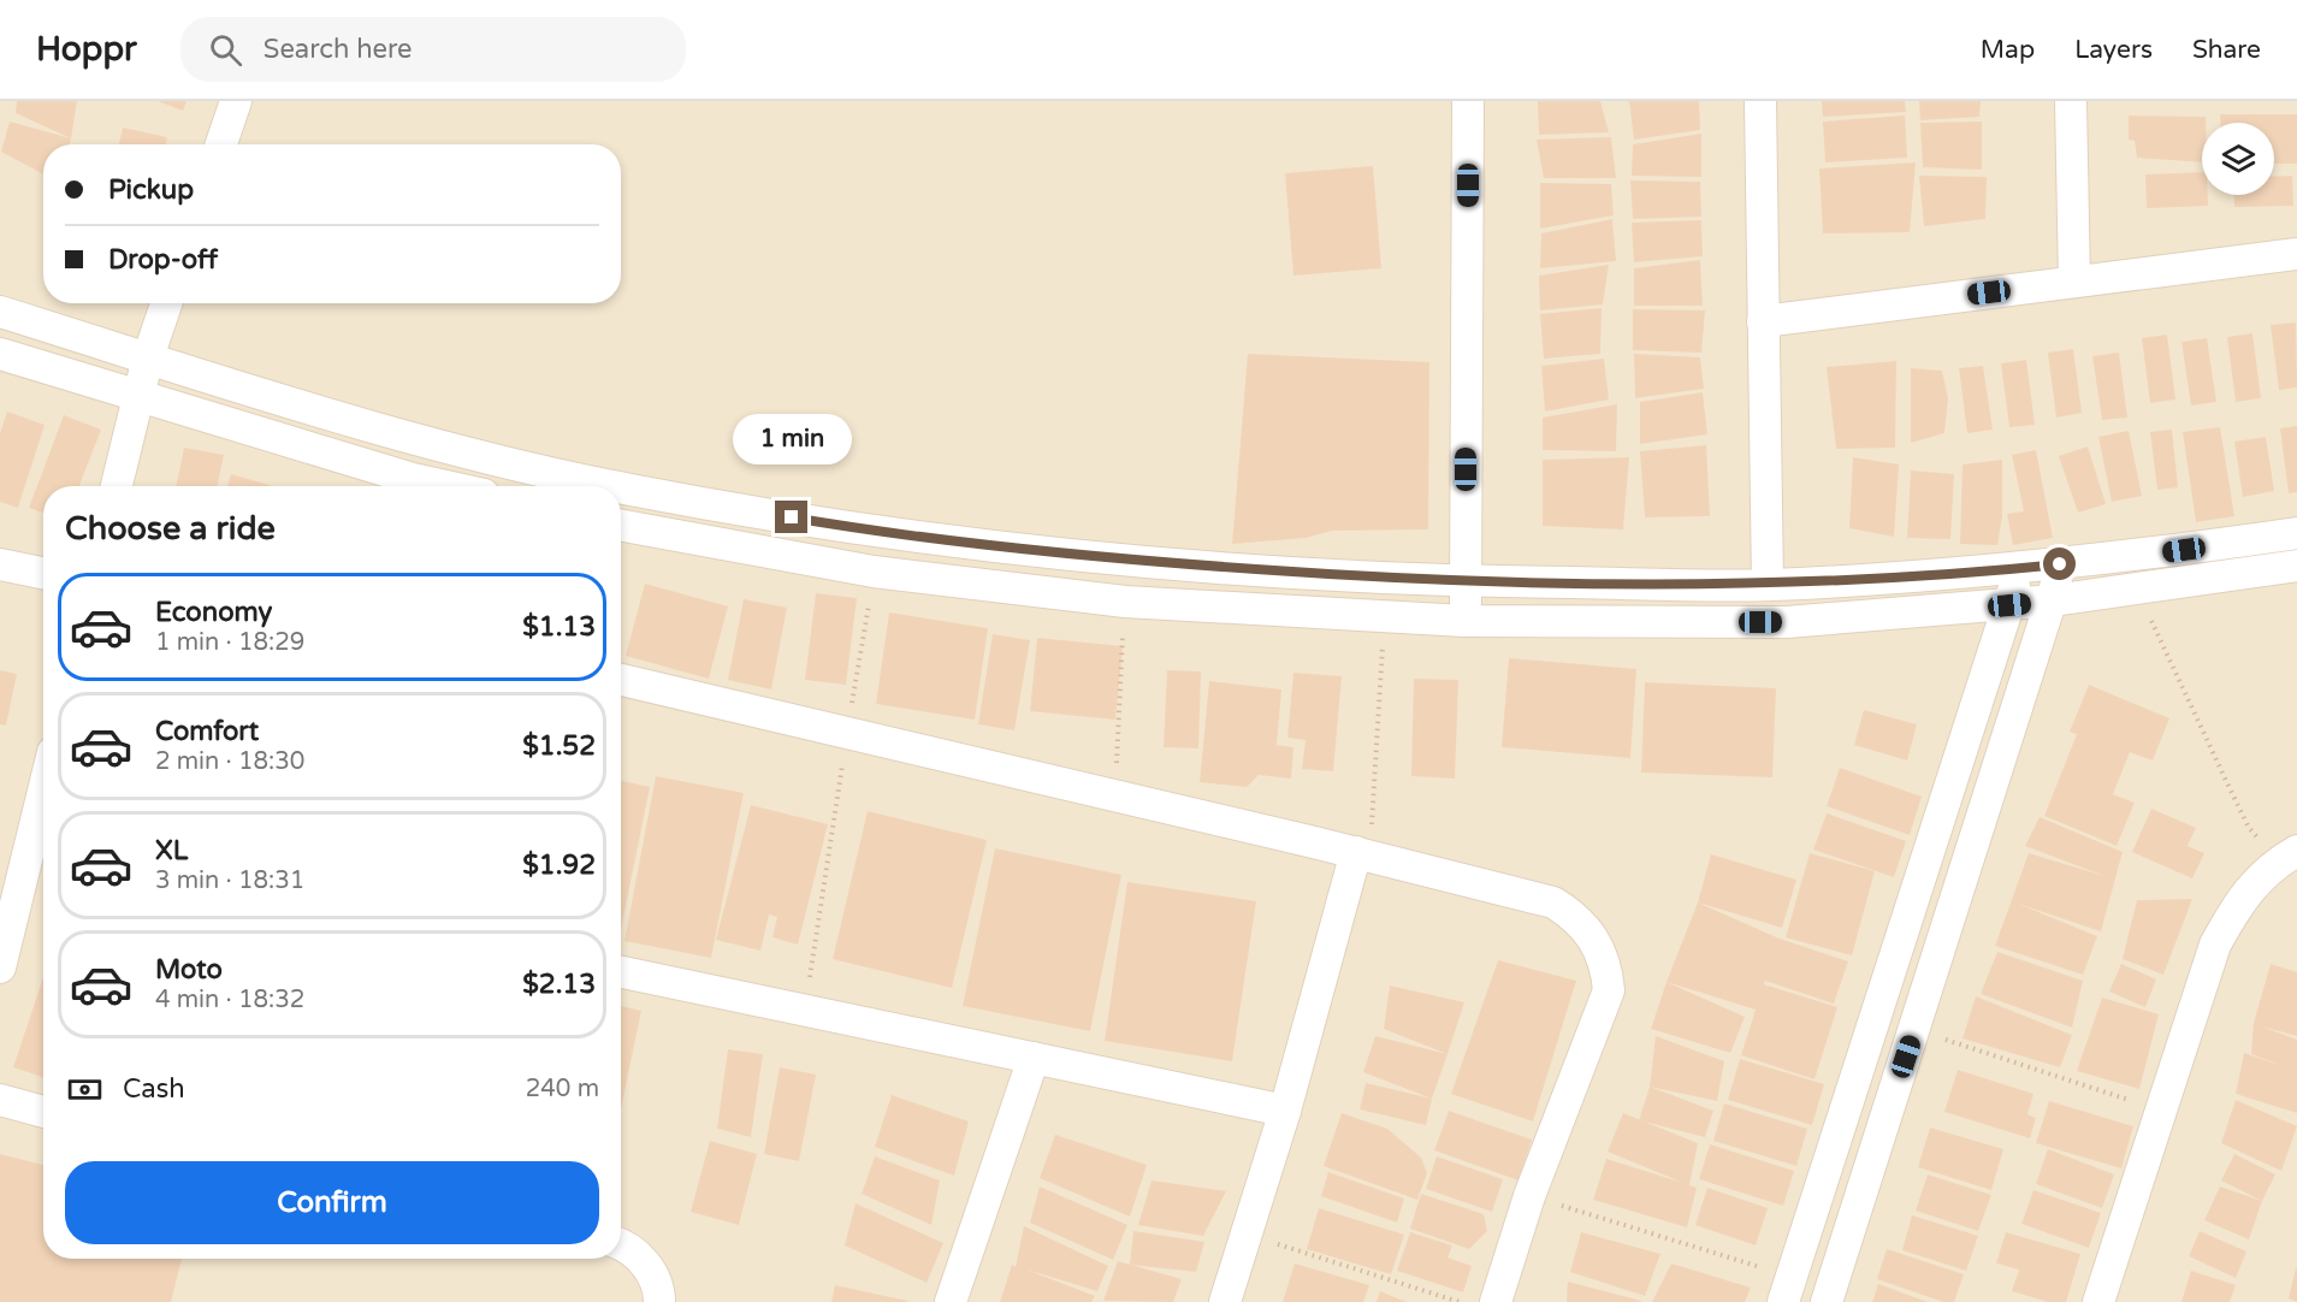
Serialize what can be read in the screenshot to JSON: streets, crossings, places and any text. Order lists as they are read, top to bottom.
{
  "page": {
    "header": "Hoppr",
    "search": "Search here",
    "nav": ["Map", "Layers", "Share"],
    "banner": ["Pickup", "Drop-off"],
    "bubble": "1 min",
    "heading": "Choose a ride",
    "list": [
      {
        "name": "Economy",
        "note": "1 min · 18:29",
        "value": "$1.13"
      },
      {
        "name": "Comfort",
        "note": "2 min · 18:30",
        "value": "$1.52"
      },
      {
        "name": "XL",
        "note": "3 min · 18:31",
        "value": "$1.92"
      },
      {
        "name": "Moto",
        "note": "4 min · 18:32",
        "value": "$2.13"
      }
    ],
    "pay": ["Cash", "240 m"],
    "buttons": "Confirm"
  }
}
